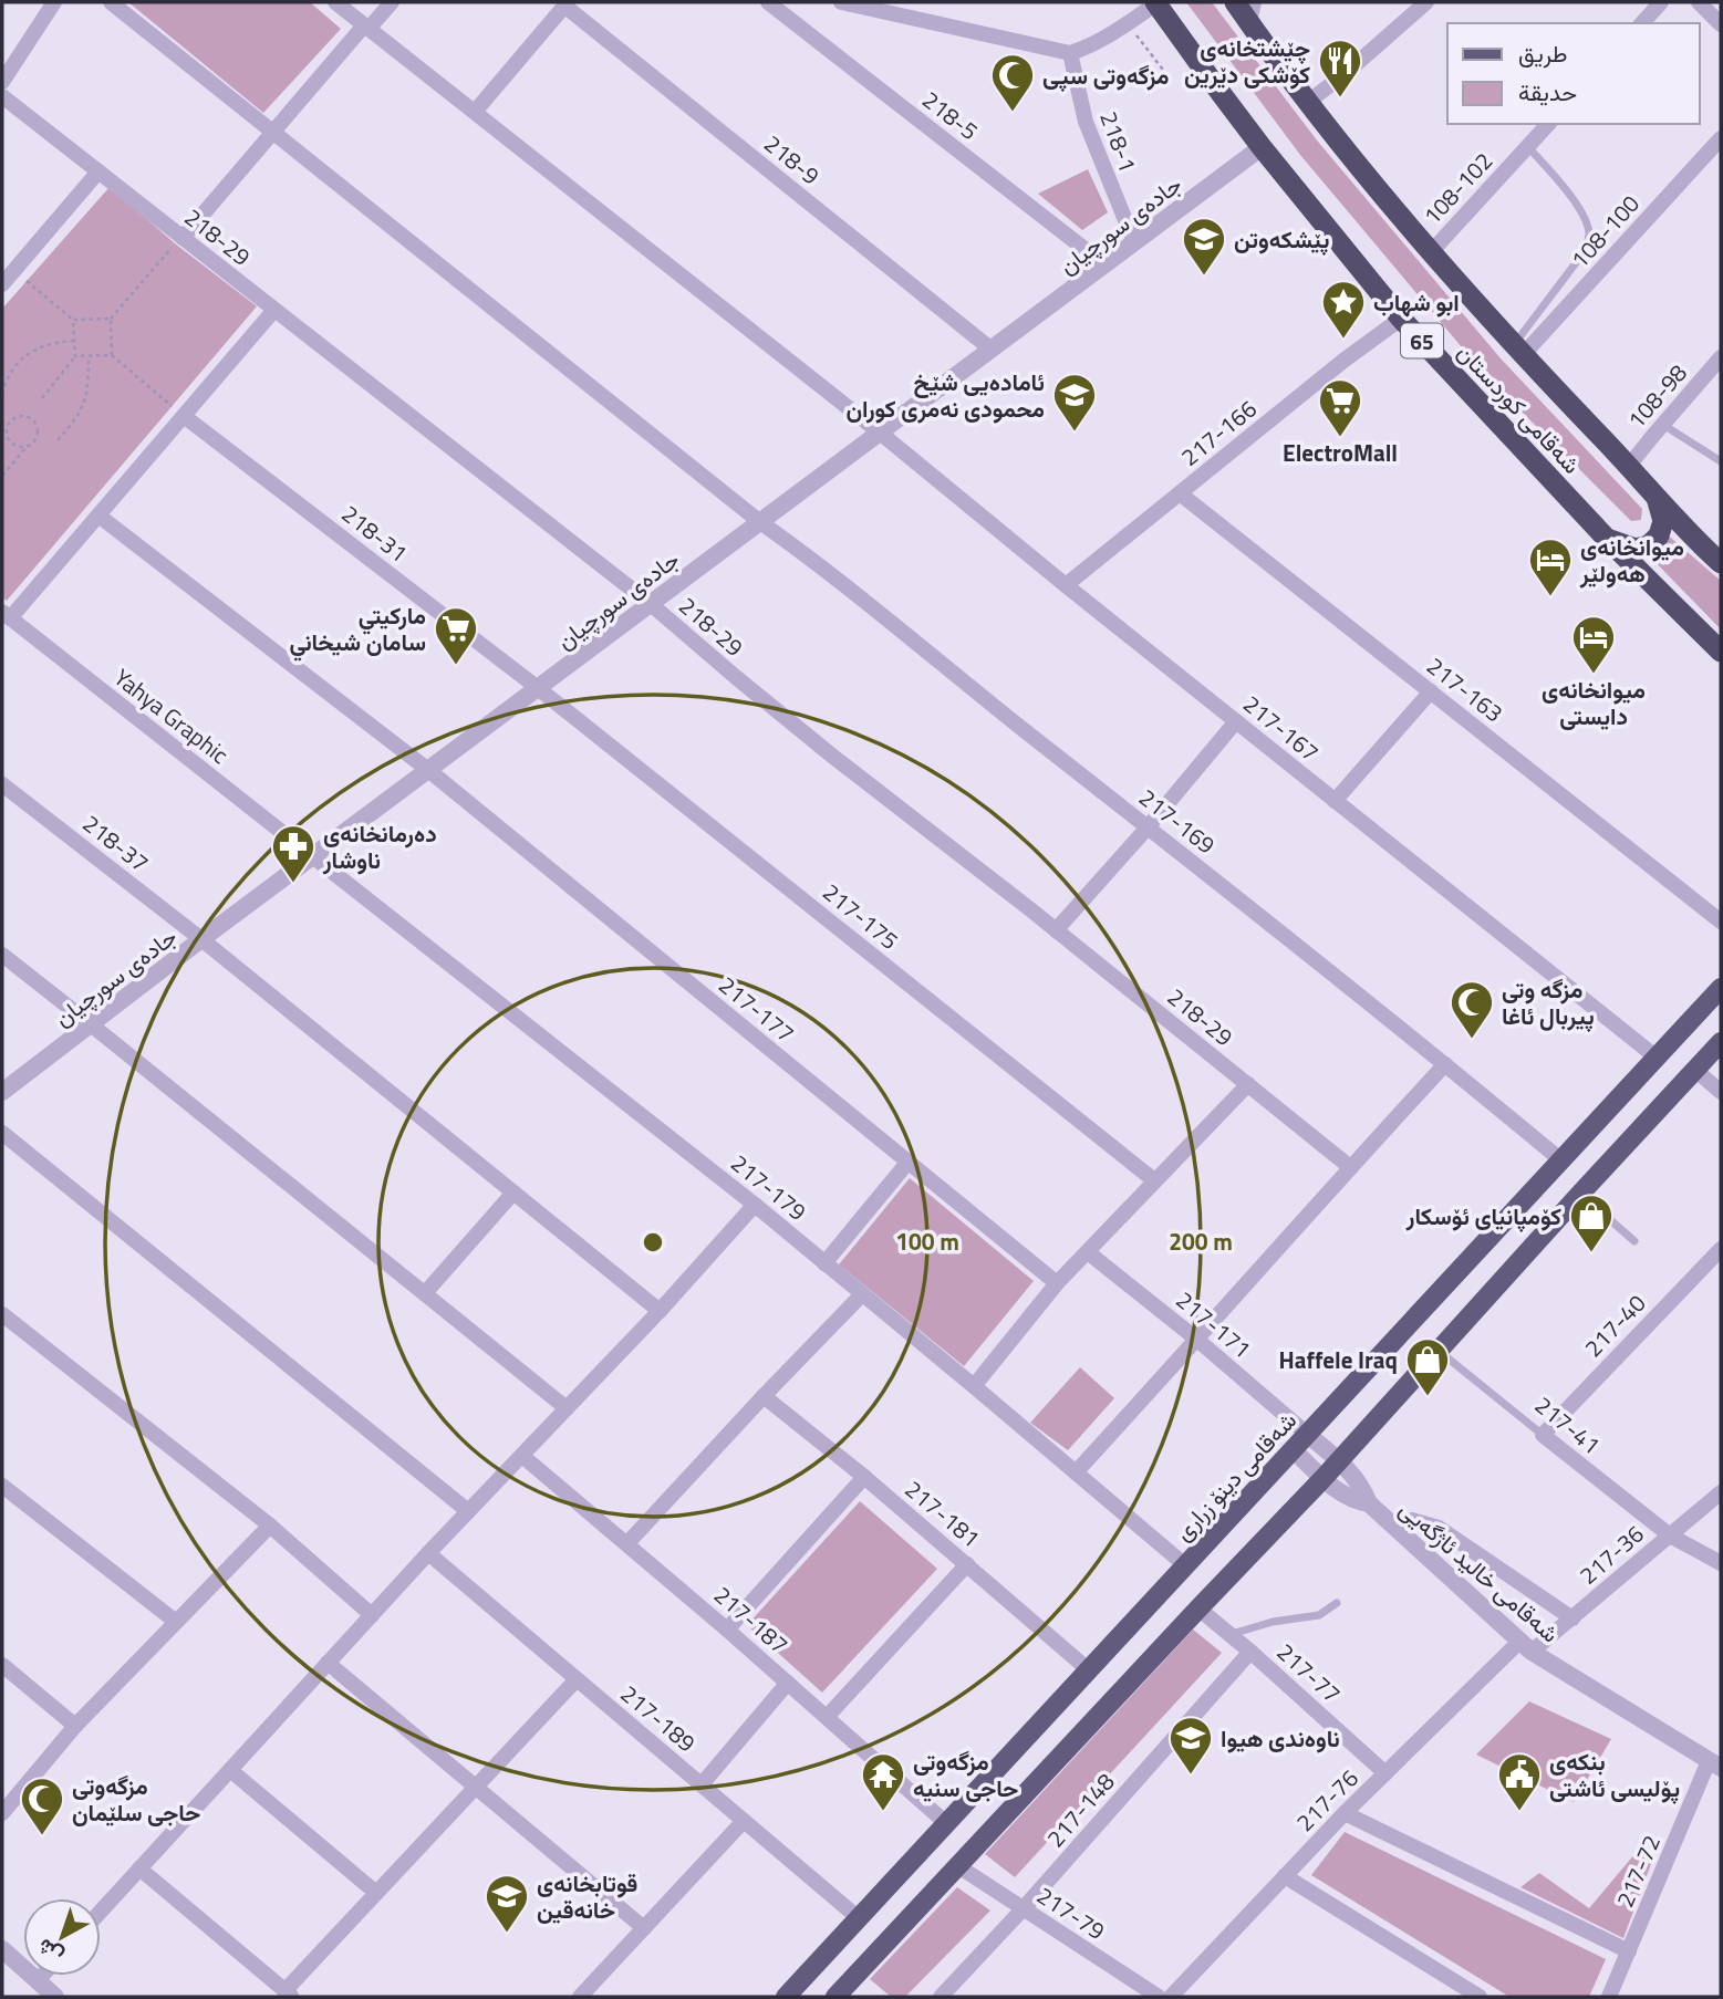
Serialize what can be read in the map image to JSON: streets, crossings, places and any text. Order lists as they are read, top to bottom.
{
  "streets": {
    "highway": ["65", "شەقامی کوردستان"],
    "main road": ["شەقامی دینۆ زراری"],
    "street": [
      "218-5",
      "218-1",
      "218-9",
      "108-102",
      "جادەی سورچیان",
      "108-100",
      "218-29",
      "108-98",
      "217-166",
      "218-31",
      "217-163",
      "Yahya Graphic",
      "217-167",
      "217-169",
      "218-37",
      "217-175",
      "217-177",
      "217-179",
      "217-171",
      "217-40",
      "217-41",
      "217-181",
      "217-36",
      "شەقامی خالید ئاژگەیی",
      "217-187",
      "217-77",
      "217-189",
      "217-76",
      "217-148",
      "217-72",
      "217-79"
    ]
  },
  "crossings": [
    ["218-5", "جادەی سورچیان"],
    ["218-1", "جادەی سورچیان"],
    ["218-9", "جادەی سورچیان"],
    ["108-102", "شەقامی کوردستان"],
    ["جادەی سورچیان", "218-29"],
    ["جادەی سورچیان", "شەقامی کوردستان"],
    ["جادەی سورچیان", "218-31"],
    ["جادەی سورچیان", "Yahya Graphic"],
    ["جادەی سورچیان", "217-167"],
    ["جادەی سورچیان", "217-169"],
    ["جادەی سورچیان", "218-37"],
    ["جادەی سورچیان", "217-175"],
    ["جادەی سورچیان", "217-177"],
    ["جادەی سورچیان", "217-179"],
    ["108-100", "شەقامی کوردستان"],
    ["108-98", "شەقامی کوردستان"],
    ["شەقامی کوردستان", "217-166"],
    ["217-166", "217-163"],
    ["217-166", "217-167"],
    ["218-31", "217-175"],
    ["Yahya Graphic", "217-179"],
    ["217-167", "شەقامی دینۆ زراری"],
    ["217-169", "شەقامی دینۆ زراری"],
    ["217-179", "شەقامی دینۆ زراری"],
    ["217-171", "شەقامی دینۆ زراری"],
    ["217-40", "217-41"],
    ["217-41", "217-36"],
    ["شەقامی دینۆ زراری", "217-181"],
    ["شەقامی دینۆ زراری", "217-187"],
    ["شەقامی دینۆ زراری", "217-189"],
    ["217-36", "شەقامی خالید ئاژگەیی"],
    ["217-36", "217-76"],
    ["شەقامی خالید ئاژگەیی", "217-76"],
    ["شەقامی خالید ئاژگەیی", "217-72"],
    ["217-77", "217-76"],
    ["217-77", "217-148"],
    ["217-148", "217-79"]
  ],
  "places": {
    "restaurant": ["چێشتخانەی کۆشکی دێرین"],
    "mosque": ["مزگەوتی سپی", "مزگه وتى پيربال ئاغا", "مزگەوتی حاجی سلێمان"],
    "school or university": [
      "پێشکەوتن",
      "ئامادەیی شێخ محمودی نەمری کوران",
      "ناوەندی هیوا",
      "قوتابخانەی خانەقین"
    ],
    "place": ["ابو شهاب"],
    "supermarket": ["ElectroMall", "ماركيتي سامان شيخاني"],
    "hotel": ["میوانخانەی هەولێر", "میوانخانەی دایستی"],
    "pharmacy": ["دەرمانخانەی ناوشار"],
    "shop": ["کۆمپانیای ئۆسکار", "Haffele Iraq"],
    "temple": ["مزگەوتی حاجی سنیە"],
    "public building": ["بنکەی پۆلیسی ئاشتی"]
  },
  "legend": ["طريق", "حديقة"],
  "north": "bottom left",
  "rings": ["100 m", "200 m"]
}
